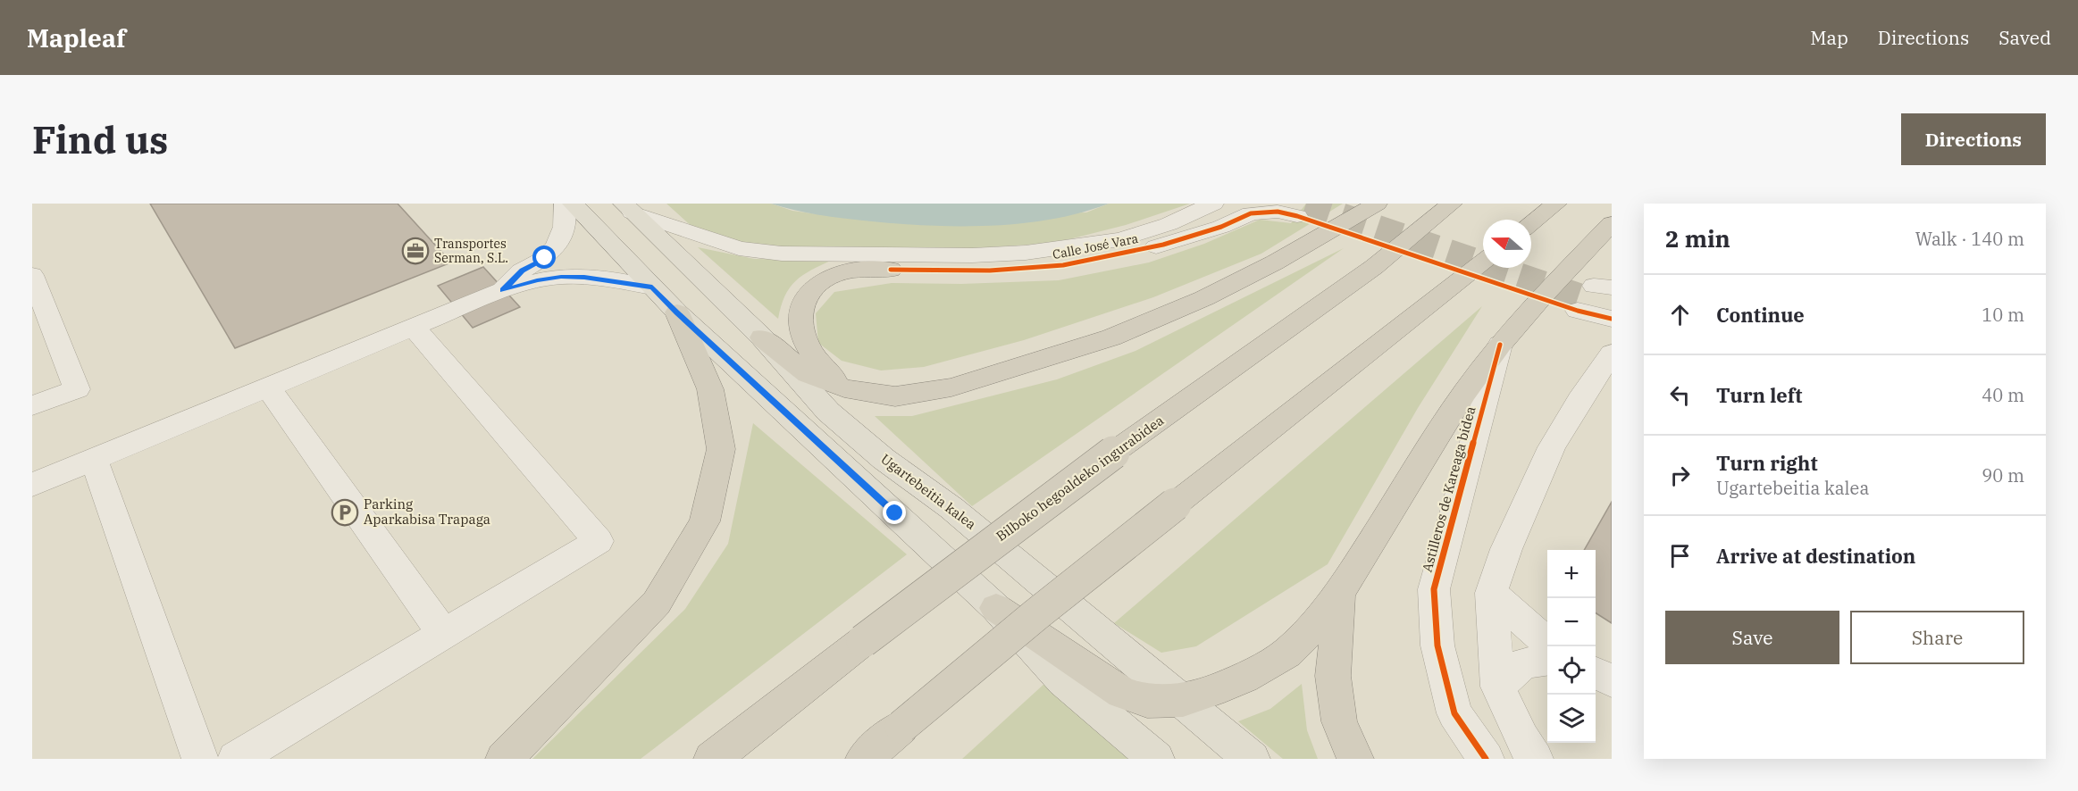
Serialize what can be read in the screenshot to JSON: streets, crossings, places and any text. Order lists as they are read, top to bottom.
{
  "streets": {
    "highway": ["Bilboko hegoaldeko ingurabidea"],
    "main road": ["Ugartebeitia kalea"],
    "street": ["Calle José Vara", "Astilleros de Kareaga bidea"]
  },
  "crossings": [
    ["Calle José Vara", "Ugartebeitia kalea"]
  ],
  "places": {
    "office": ["Transportes Serman, S.L."],
    "parking": ["Parking Aparkabisa Trapaga"]
  },
  "north": "left",
  "page": {
    "header": "Mapleaf",
    "nav": ["Map", "Directions", "Saved"],
    "buttons": [
      "Directions",
      ["Save", "Share"]
    ],
    "title": "Find us",
    "heading": ["2 min", "Walk · 140 m"],
    "list": [
      ["Continue", "10 m"],
      ["Turn left", "40 m"],
      ["Turn right", "Ugartebeitia kalea", "90 m"],
      "Arrive at destination"
    ],
    "map_buttons": ["+", "−"]
  }
}
